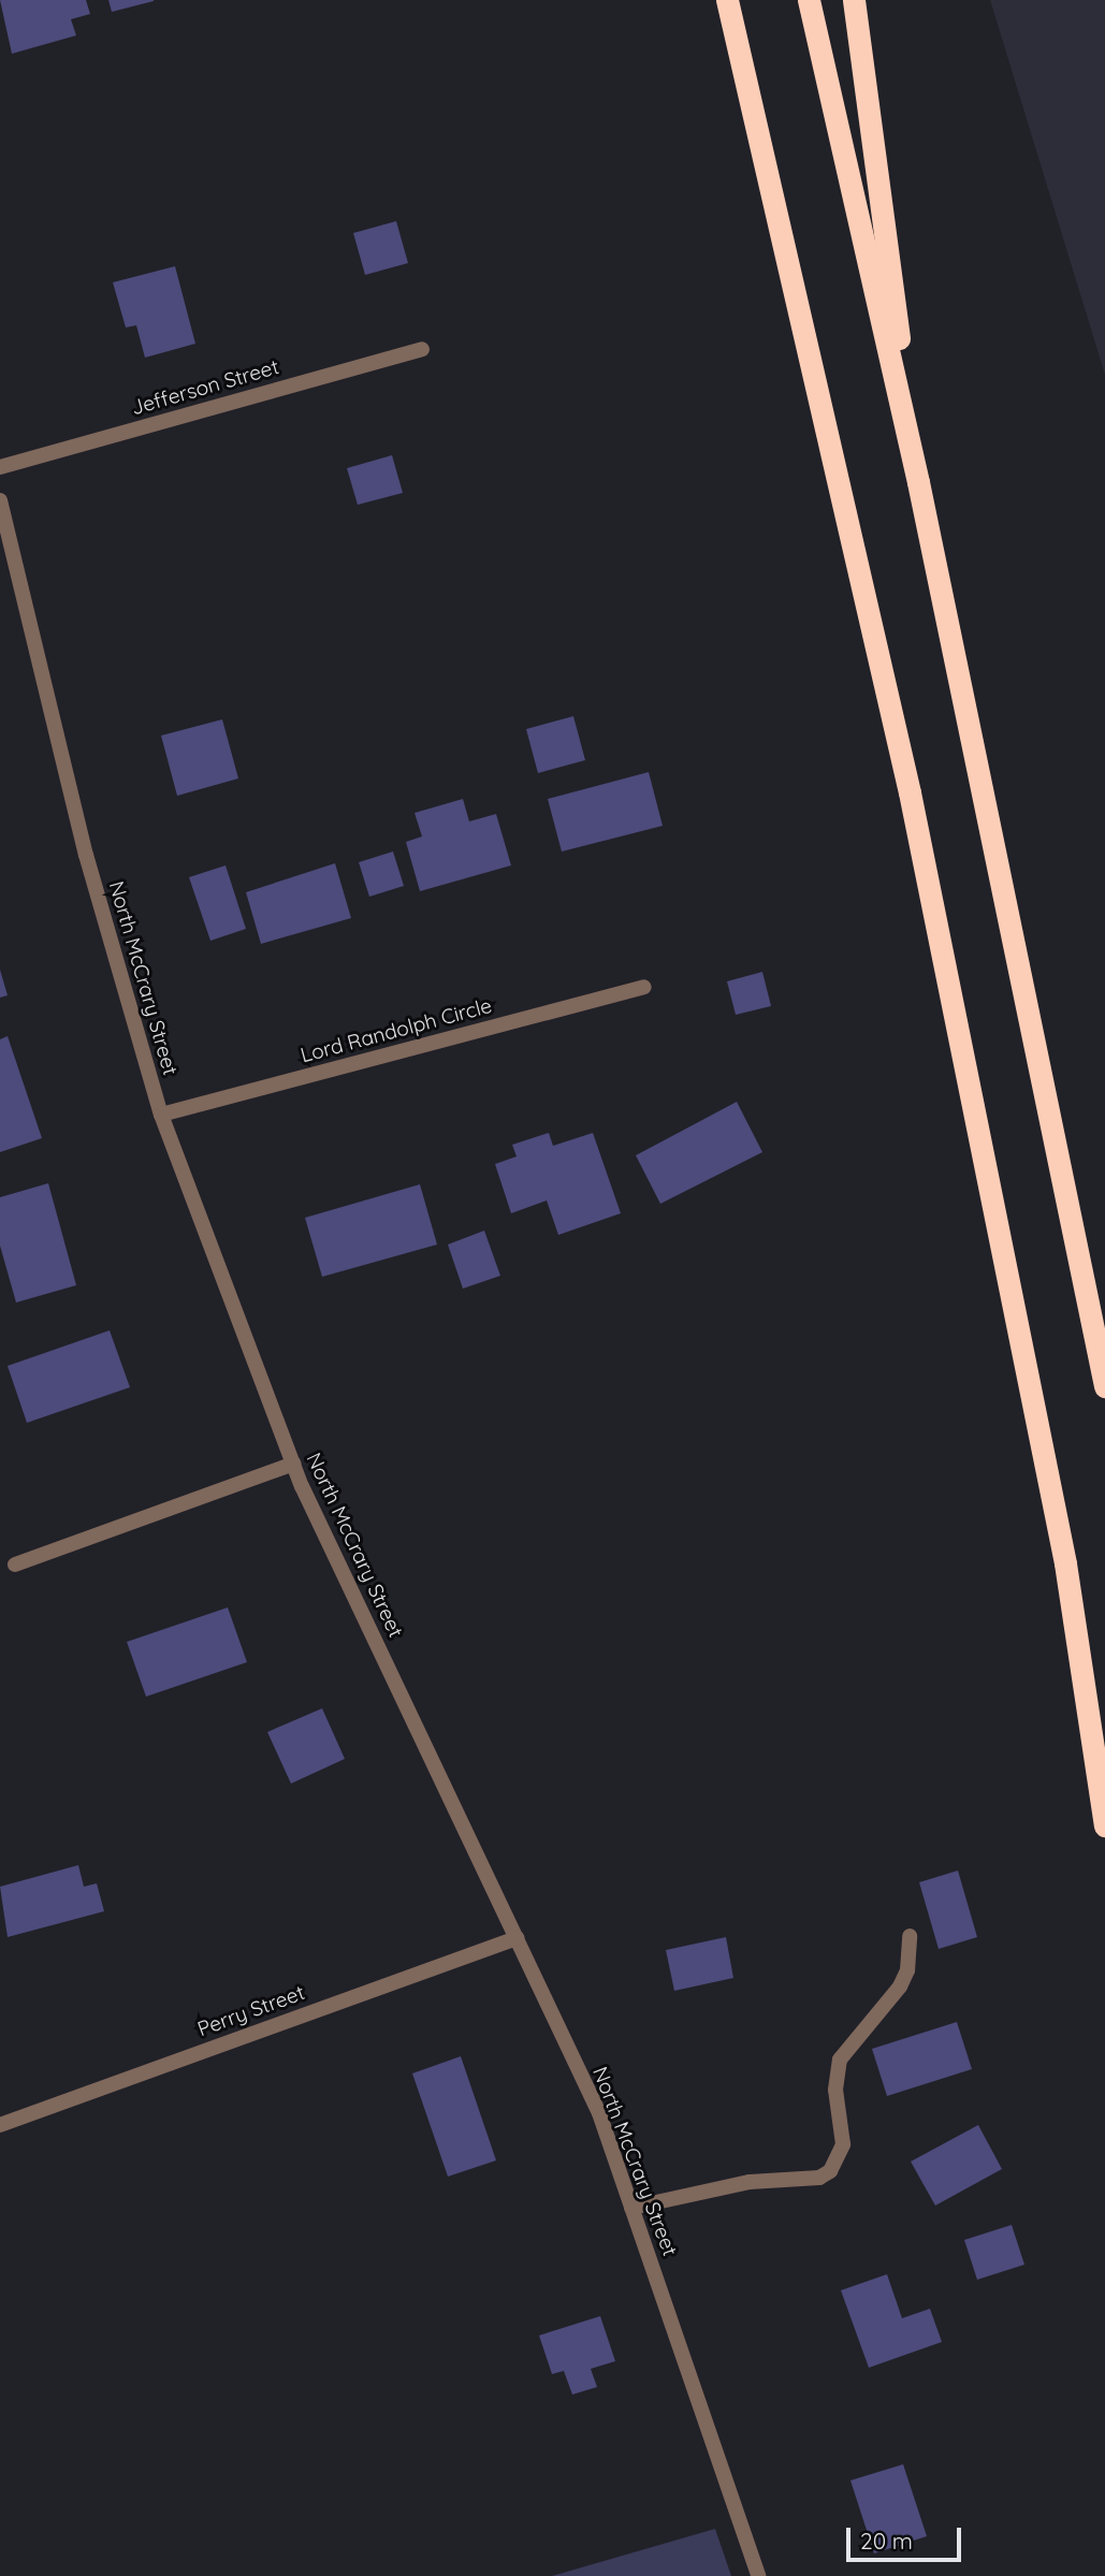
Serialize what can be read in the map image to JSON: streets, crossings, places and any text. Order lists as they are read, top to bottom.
{
  "streets": {
    "street": [
      "Jefferson Street",
      "North McCrary Street",
      "Lord Randolph Circle",
      "Perry Street"
    ]
  },
  "crossings": [
    ["North McCrary Street", "Lord Randolph Circle"],
    ["North McCrary Street", "Perry Street"]
  ],
  "scale_bar": "20 m"
}
